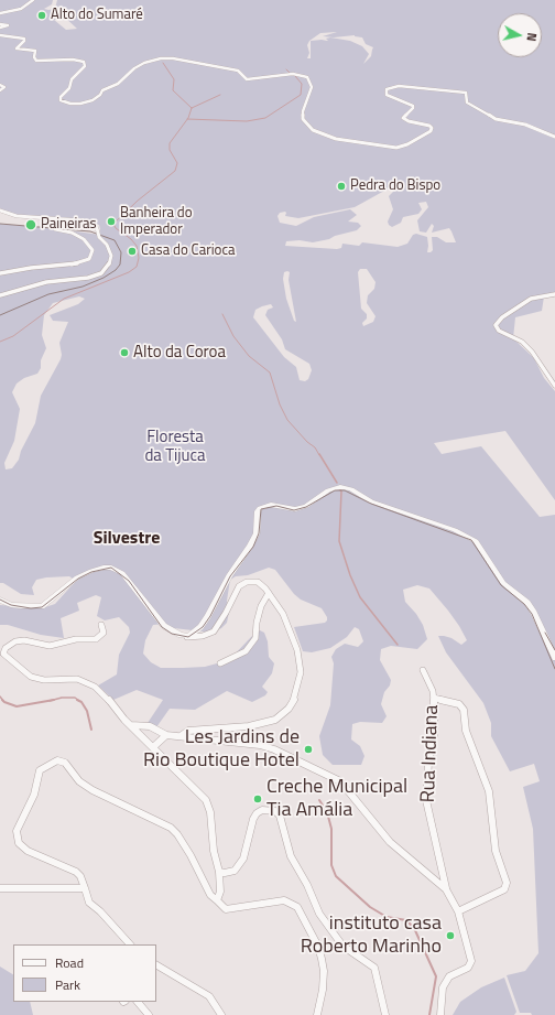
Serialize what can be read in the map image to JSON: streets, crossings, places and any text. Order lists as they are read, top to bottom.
{
  "streets": {
    "street": ["Rua Indiana"]
  },
  "districts": ["Silvestre"],
  "parks": ["Floresta da Tijuca"],
  "places": [
    "Alto do Sumaré",
    "Pedra do Bispo",
    "Banheira do Imperador",
    "Paineiras",
    "Casa do Carioca",
    "Alto da Coroa",
    "Les Jardins de Rio Boutique Hotel",
    "Creche Municipal Tia Amália",
    "instituto casa Roberto Marinho"
  ],
  "legend": ["Road", "Park"],
  "north": "right"
}
